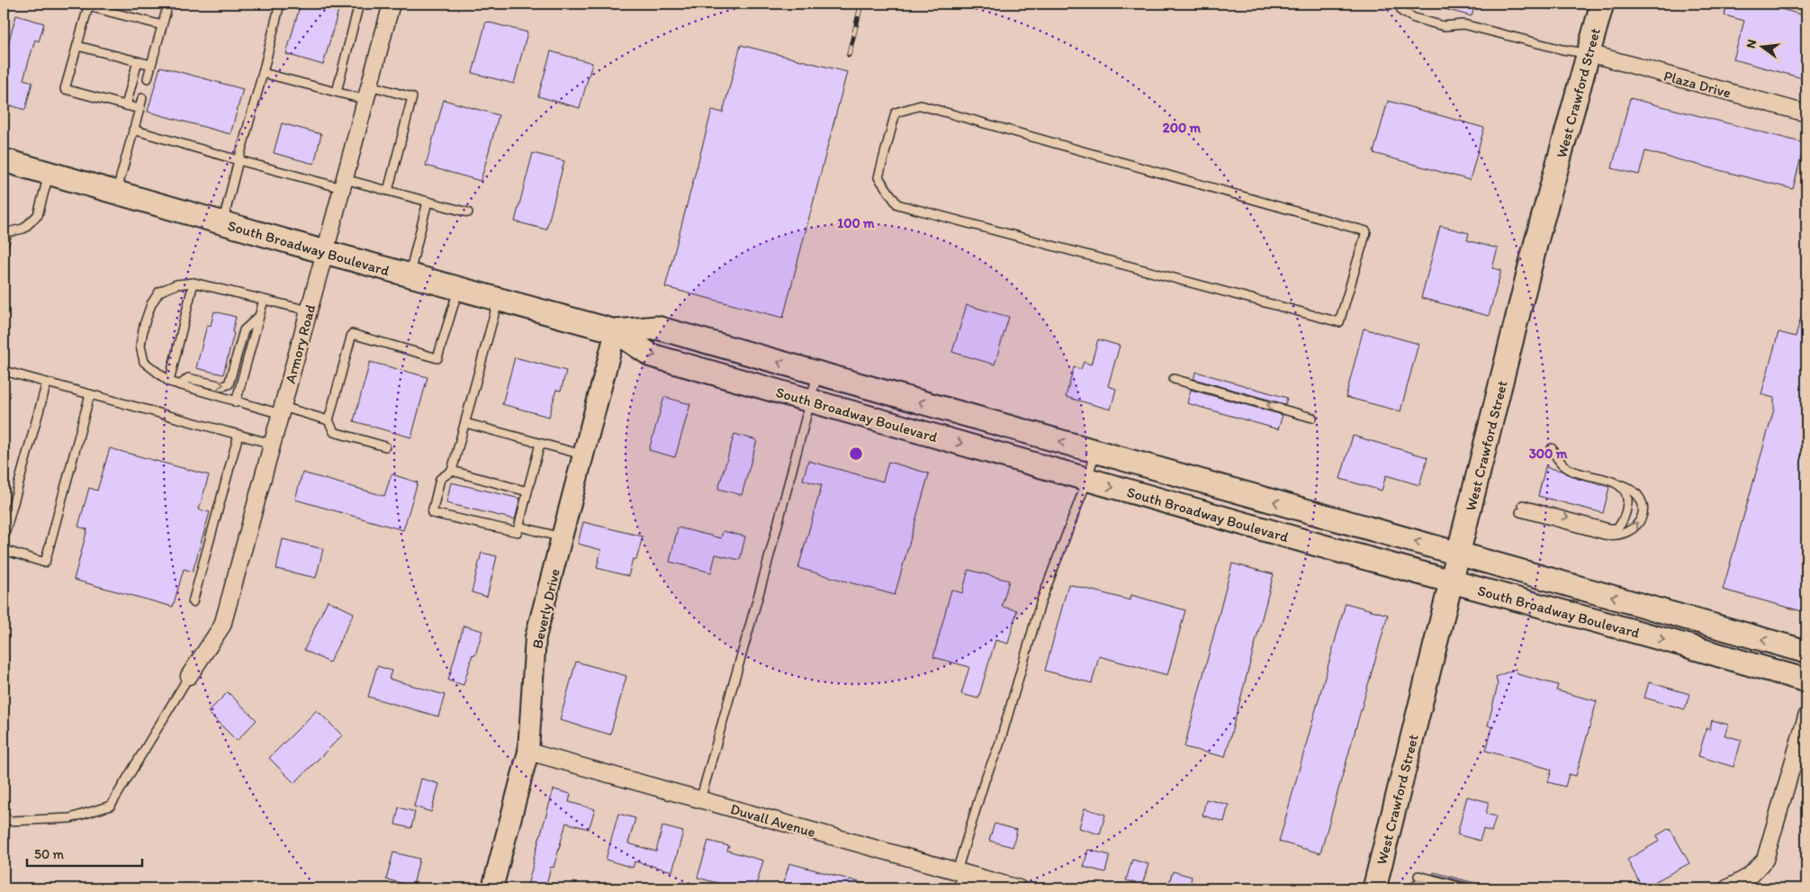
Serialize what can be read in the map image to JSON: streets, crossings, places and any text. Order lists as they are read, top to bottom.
{
  "streets": {
    "main road": ["West Crawford Street", "South Broadway Boulevard"],
    "street": [
      "Plaza Drive",
      "Armory Road",
      "Beverly Drive",
      "Duvall Avenue"
    ]
  },
  "crossings": [
    ["Plaza Drive", "West Crawford Street"],
    ["West Crawford Street", "South Broadway Boulevard"],
    ["South Broadway Boulevard", "Armory Road"],
    ["South Broadway Boulevard", "Beverly Drive"],
    ["Beverly Drive", "Duvall Avenue"]
  ],
  "scale_bar": "50 m",
  "north": "left",
  "rings": ["200 m", "100 m", "300 m"]
}
